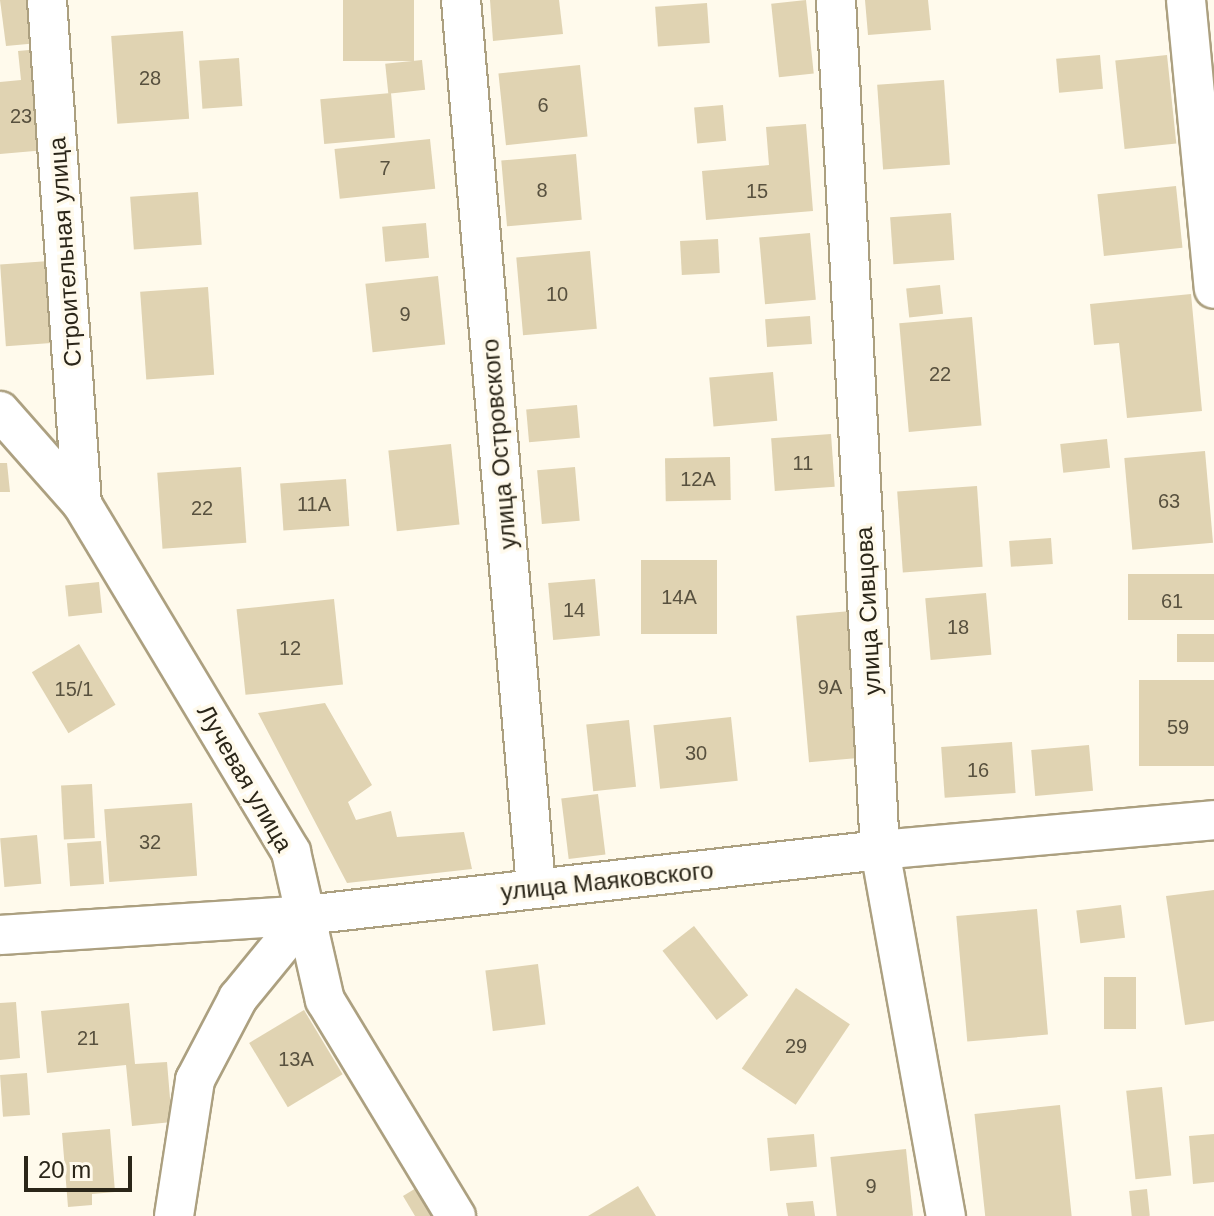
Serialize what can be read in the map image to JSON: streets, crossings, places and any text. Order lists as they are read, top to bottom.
{
  "streets": {
    "street": [
      "Строительная улица",
      "улица Островского",
      "улица Сивцова",
      "Лучевая улица",
      "улица Маяковского"
    ]
  },
  "crossings": [
    ["Строительная улица", "Лучевая улица"],
    ["улица Островского", "улица Маяковского"],
    ["улица Сивцова", "улица Маяковского"],
    ["Лучевая улица", "улица Маяковского"]
  ],
  "house_numbers": [
    "28",
    "6",
    "23",
    "7",
    "8",
    "15",
    "10",
    "9",
    "22",
    "11",
    "12А",
    "63",
    "11А",
    "22",
    "14А",
    "61",
    "14",
    "18",
    "12",
    "9А",
    "15/1",
    "59",
    "30",
    "16",
    "32",
    "21",
    "29",
    "13А",
    "9"
  ],
  "scale_bar": "20 m"
}
